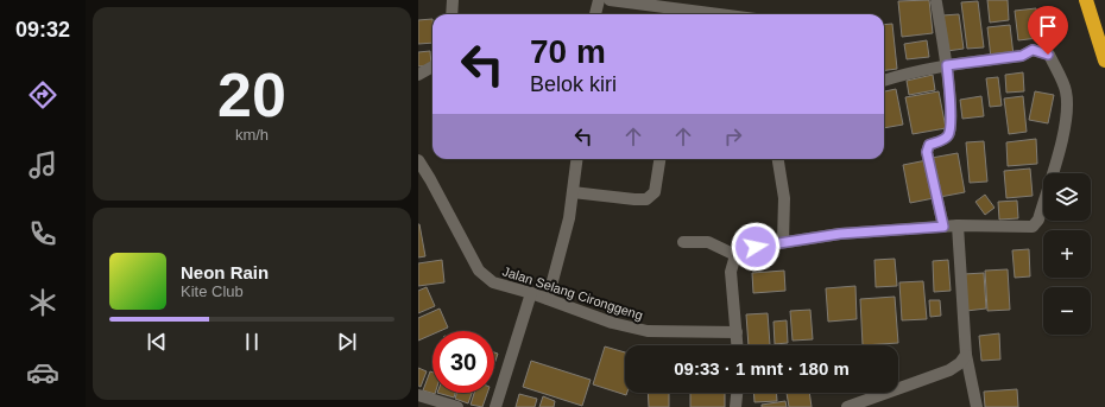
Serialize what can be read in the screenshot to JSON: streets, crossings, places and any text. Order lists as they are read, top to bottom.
{
  "streets": {
    "street": ["Jalan Selang Cironggeng"]
  },
  "page": {
    "tabs": "09:32",
    "tile": ["20", "km/h"],
    "turn": ["70 m", "Belok kiri"],
    "map_buttons": ["+", "−"],
    "song": ["Neon Rain", "Kite Club"],
    "limit": "30",
    "trip": "09:33 · 1 mnt · 180 m"
  }
}
